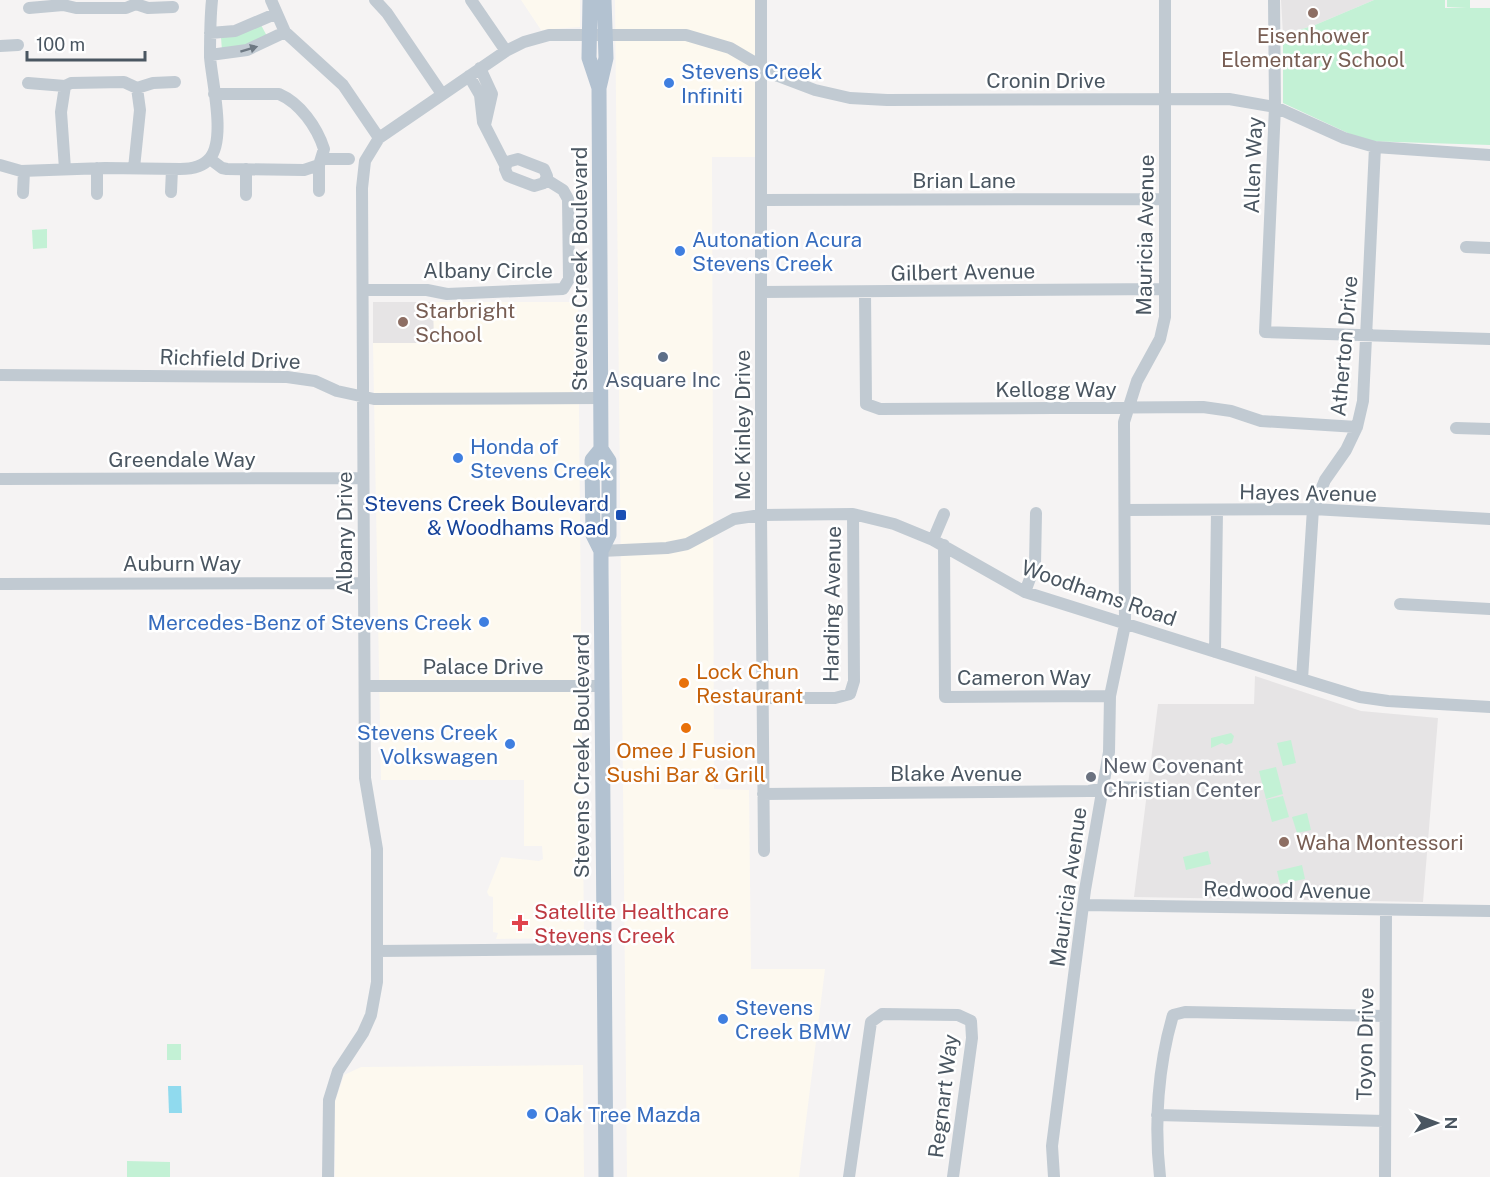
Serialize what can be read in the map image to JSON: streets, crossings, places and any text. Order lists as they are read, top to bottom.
{
  "streets": {
    "main road": ["Stevens Creek Boulevard"],
    "street": [
      "Cronin Drive",
      "Allen Way",
      "Brian Lane",
      "Mauricia Avenue",
      "Albany Circle",
      "Gilbert Avenue",
      "Atherton Drive",
      "Richfield Drive",
      "Kellogg Way",
      "Mc Kinley Drive",
      "Greendale Way",
      "Hayes Avenue",
      "Albany Drive",
      "Auburn Way",
      "Woodhams Road",
      "Harding Avenue",
      "Palace Drive",
      "Cameron Way",
      "Blake Avenue",
      "Redwood Avenue",
      "Toyon Drive",
      "Regnart Way"
    ]
  },
  "crossings": [
    ["Cronin Drive", "Allen Way"],
    ["Cronin Drive", "Mauricia Avenue"],
    ["Cronin Drive", "Stevens Creek Boulevard"],
    ["Cronin Drive", "Atherton Drive"],
    ["Cronin Drive", "Mc Kinley Drive"],
    ["Cronin Drive", "Albany Drive"],
    ["Allen Way", "Atherton Drive"],
    ["Brian Lane", "Mauricia Avenue"],
    ["Brian Lane", "Mc Kinley Drive"],
    ["Mauricia Avenue", "Gilbert Avenue"],
    ["Mauricia Avenue", "Kellogg Way"],
    ["Mauricia Avenue", "Hayes Avenue"],
    ["Mauricia Avenue", "Woodhams Road"],
    ["Mauricia Avenue", "Cameron Way"],
    ["Mauricia Avenue", "Blake Avenue"],
    ["Mauricia Avenue", "Redwood Avenue"],
    ["Stevens Creek Boulevard", "Richfield Drive"],
    ["Stevens Creek Boulevard", "Albany Drive"],
    ["Stevens Creek Boulevard", "Woodhams Road"],
    ["Stevens Creek Boulevard", "Palace Drive"],
    ["Albany Circle", "Albany Drive"],
    ["Gilbert Avenue", "Kellogg Way"],
    ["Gilbert Avenue", "Mc Kinley Drive"],
    ["Atherton Drive", "Kellogg Way"],
    ["Atherton Drive", "Hayes Avenue"],
    ["Atherton Drive", "Woodhams Road"],
    ["Richfield Drive", "Albany Drive"],
    ["Mc Kinley Drive", "Woodhams Road"],
    ["Mc Kinley Drive", "Harding Avenue"],
    ["Mc Kinley Drive", "Blake Avenue"],
    ["Greendale Way", "Albany Drive"],
    ["Albany Drive", "Auburn Way"],
    ["Albany Drive", "Palace Drive"],
    ["Woodhams Road", "Harding Avenue"],
    ["Woodhams Road", "Cameron Way"],
    ["Redwood Avenue", "Toyon Drive"]
  ],
  "places": {
    "other": [
      "Eisenhower Elementary School",
      "Stevens Creek Infiniti",
      "Autonation Acura Stevens Creek",
      "Starbright School",
      "Asquare Inc",
      "Honda of Stevens Creek",
      "Mercedes-Benz of Stevens Creek",
      "Lock Chun Restaurant",
      "Omee J Fusion Sushi Bar & Grill",
      "Stevens Creek Volkswagen",
      "New Covenant Christian Center",
      "Waha Montessori",
      "Stevens Creek BMW",
      "Oak Tree Mazda"
    ],
    "transit": ["Stevens Creek Boulevard & Woodhams Road"],
    "health": ["Satellite Healthcare Stevens Creek"]
  },
  "scale_bar": "100 m",
  "north": "right"
}
